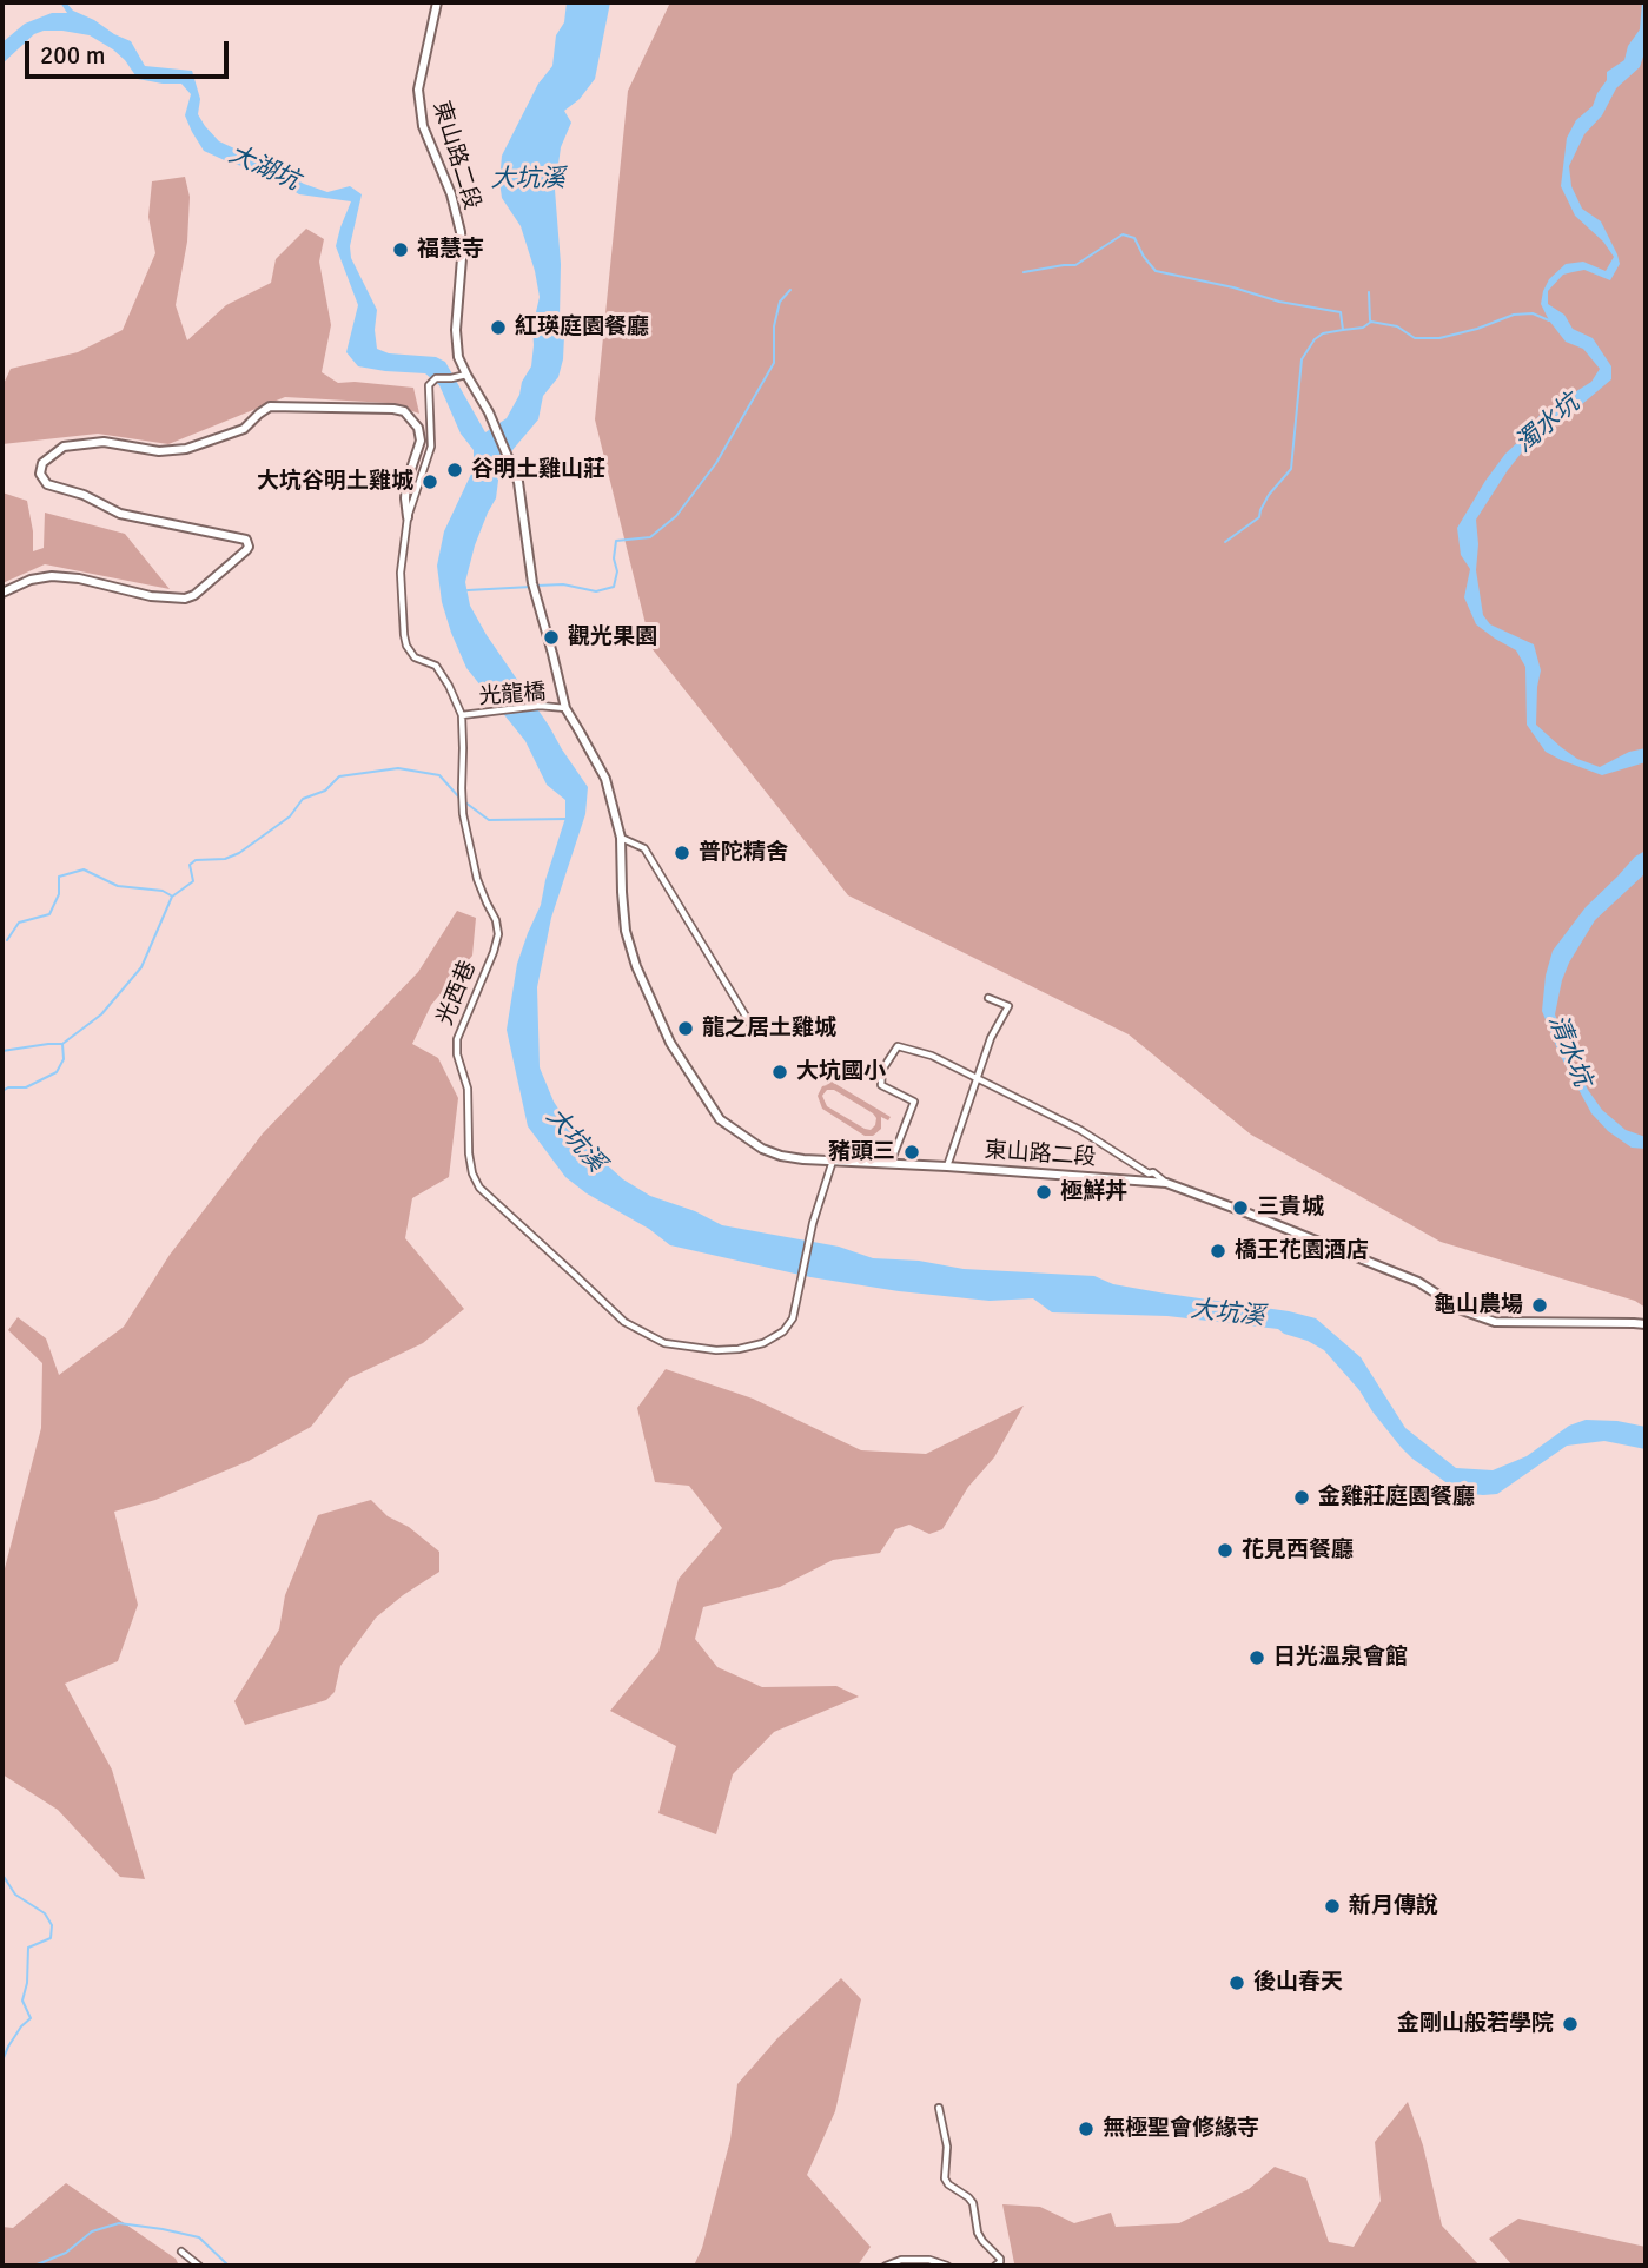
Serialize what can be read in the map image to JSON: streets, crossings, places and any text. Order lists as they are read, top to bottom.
{
  "streets": {
    "main road": ["東山路二段", "光西巷"],
    "street": ["光龍橋"]
  },
  "crossings": [
    ["東山路二段", "光龍橋"],
    ["東山路二段", "光西巷"],
    ["光龍橋", "光西巷"]
  ],
  "water": [
    "大湖坑",
    "大坑溪",
    "濁水坑",
    "清水坑"
  ],
  "places": [
    "福慧寺",
    "紅瑛庭園餐廳",
    "谷明土雞山莊",
    "大坑谷明土雞城",
    "觀光果園",
    "普陀精舍",
    "龍之居土雞城",
    "大坑國小",
    "豬頭三",
    "極鮮丼",
    "三貴城",
    "橋王花園酒店",
    "龜山農場",
    "金雞莊庭園餐廳",
    "花見西餐廳",
    "日光溫泉會館",
    "新月傳說",
    "後山春天",
    "金剛山般若學院",
    "無極聖會修緣寺"
  ],
  "scale_bar": "200 m"
}
